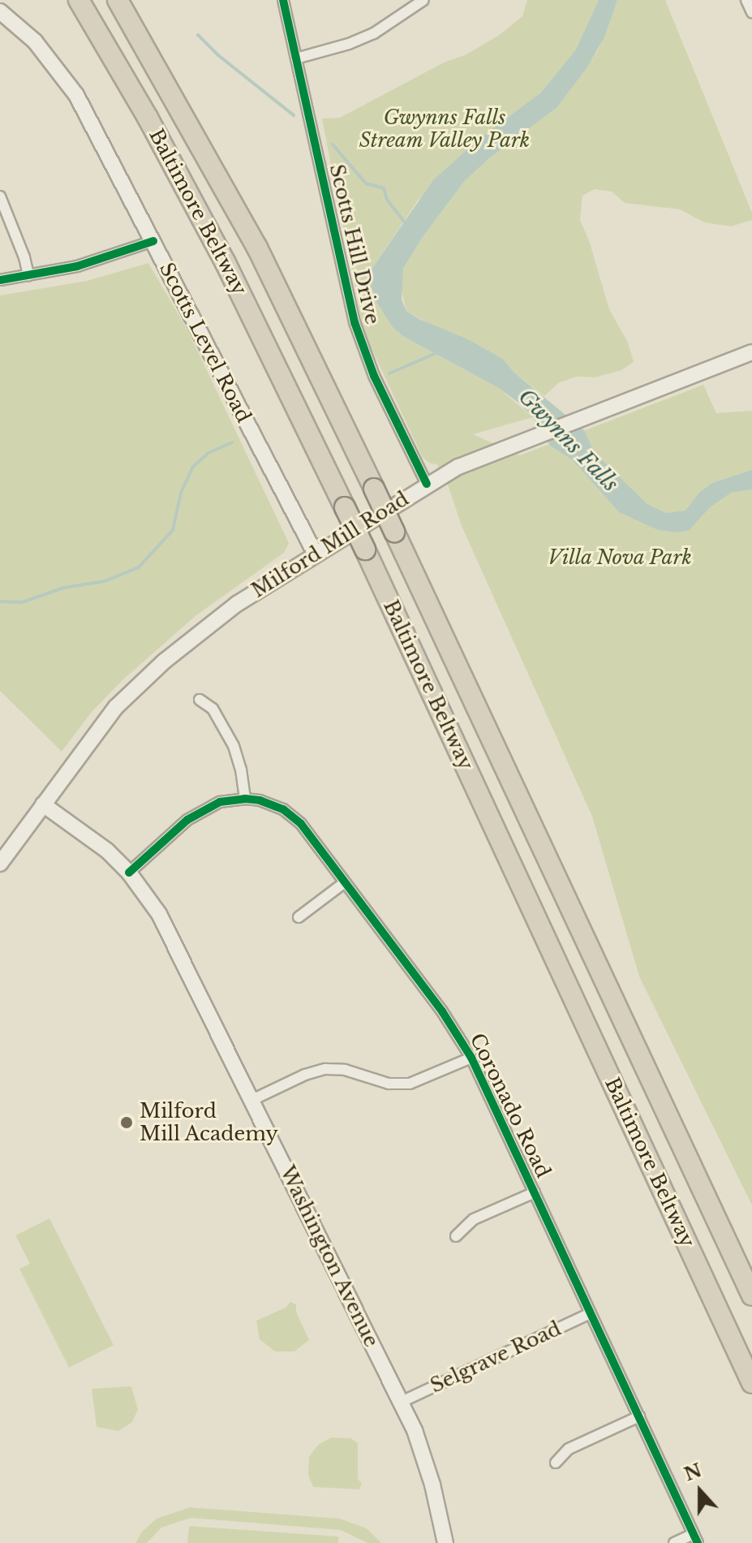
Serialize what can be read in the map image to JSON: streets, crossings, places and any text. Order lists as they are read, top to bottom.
{
  "streets": {
    "highway": ["Baltimore Beltway"],
    "main road": ["Scotts Level Road", "Milford Mill Road", "Washington Avenue"],
    "street": ["Scotts Hill Drive", "Coronado Road", "Selgrave Road"]
  },
  "crossings": [
    ["Scotts Hill Drive", "Milford Mill Road"],
    ["Scotts Level Road", "Milford Mill Road"],
    ["Milford Mill Road", "Washington Avenue"],
    ["Coronado Road", "Washington Avenue"],
    ["Coronado Road", "Selgrave Road"],
    ["Washington Avenue", "Selgrave Road"]
  ],
  "water": ["Gwynns Falls"],
  "parks": ["Gwynns Falls Stream Valley Park", "Villa Nova Park"],
  "places": ["Milford Mill Academy"],
  "north": "top"
}
